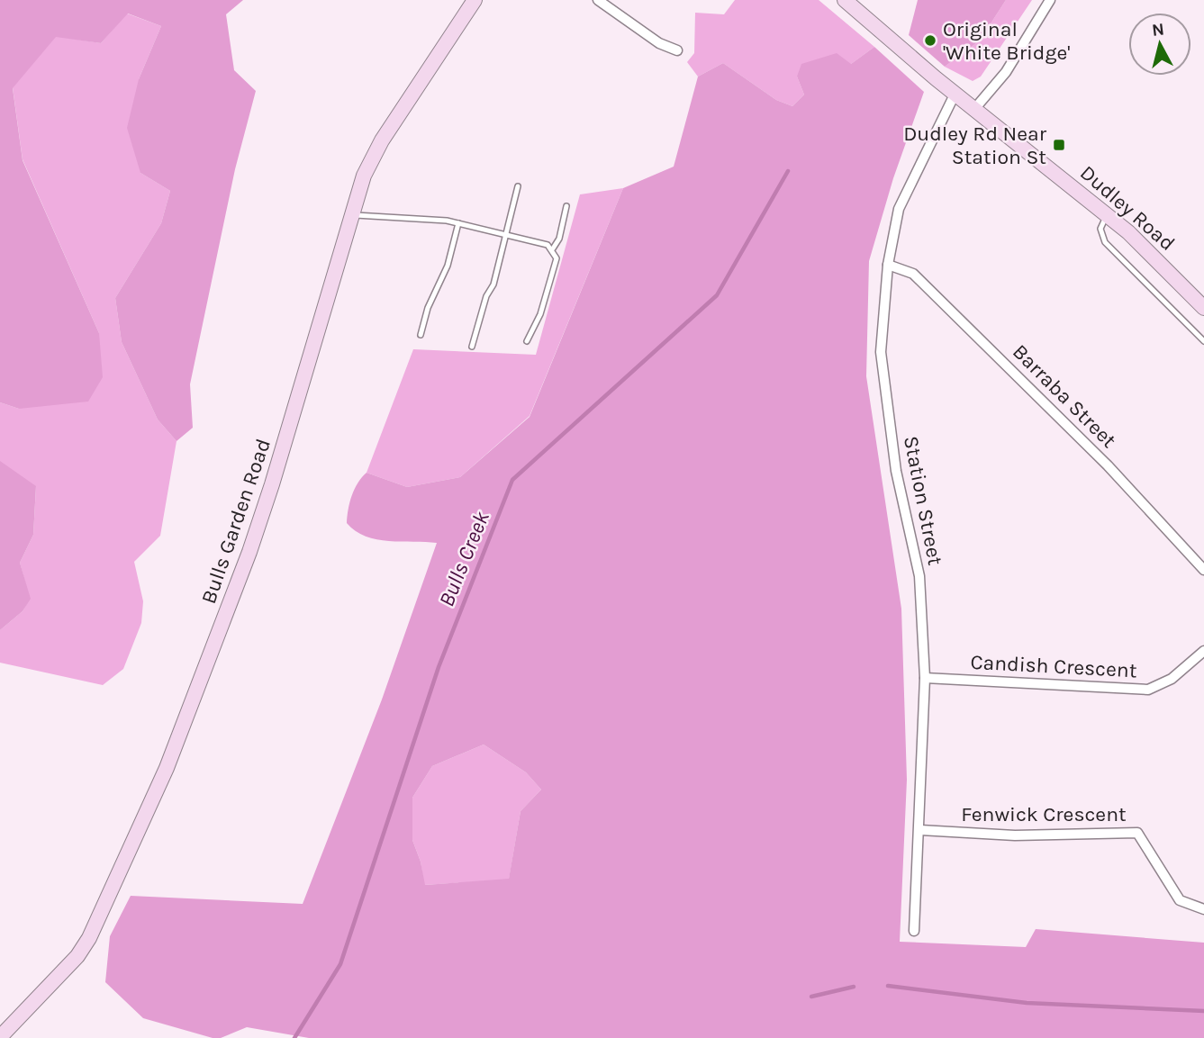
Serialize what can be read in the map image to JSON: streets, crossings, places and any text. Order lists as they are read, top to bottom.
{
  "streets": {
    "main road": ["Dudley Road", "Bulls Garden Road"],
    "street": [
      "Barraba Street",
      "Station Street",
      "Candish Crescent",
      "Fenwick Crescent"
    ]
  },
  "crossings": [
    ["Dudley Road", "Station Street"],
    ["Barraba Street", "Station Street"],
    ["Station Street", "Candish Crescent"],
    ["Station Street", "Fenwick Crescent"]
  ],
  "water": ["Bulls Creek"],
  "places": {
    "other": ["Original 'White Bridge'"],
    "transit": ["Dudley Rd Near Station St"]
  },
  "north": "top"
}
